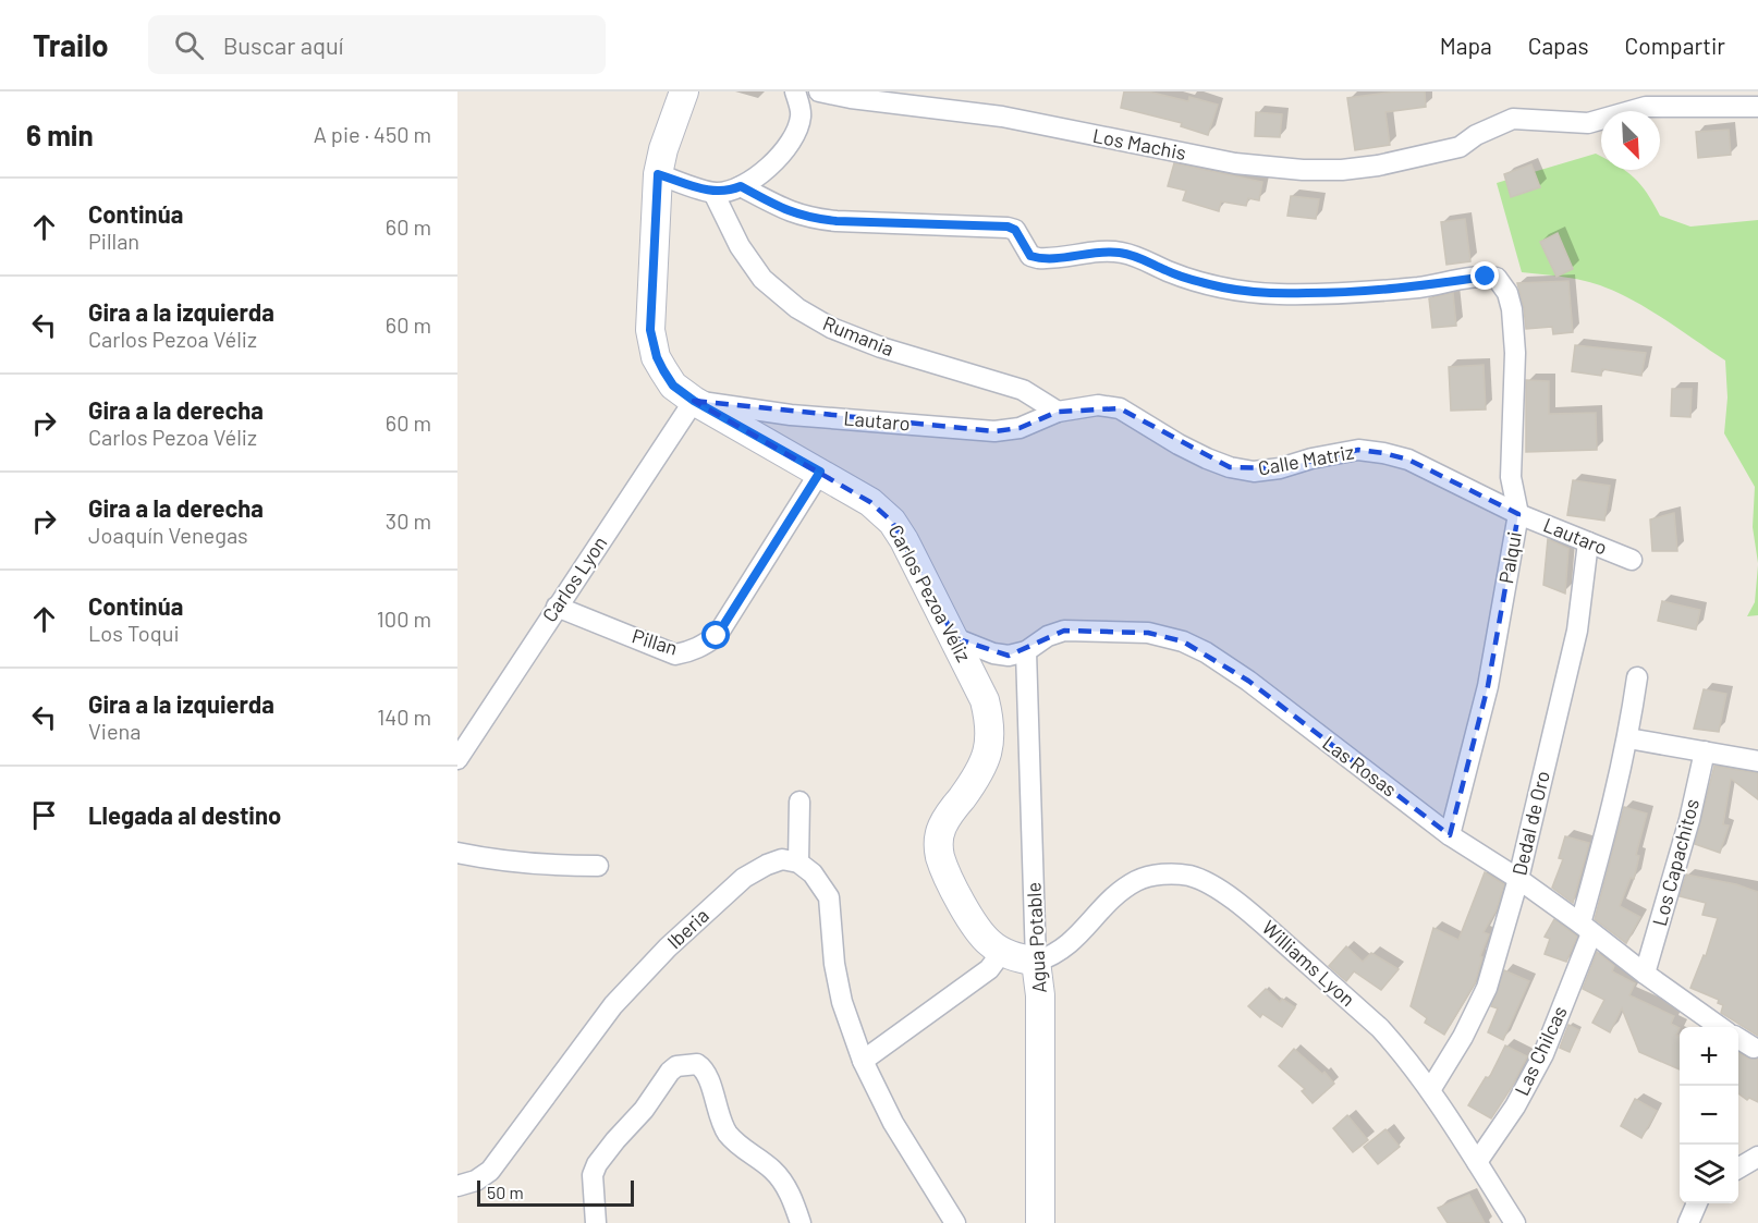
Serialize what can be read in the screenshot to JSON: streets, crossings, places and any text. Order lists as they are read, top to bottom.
{
  "streets": {
    "main road": ["Carlos Pezoa Véliz", "Agua Potable"],
    "street": [
      "Los Machis",
      "Rumania",
      "Lautaro",
      "Calle Matriz",
      "Palqui",
      "Carlos Lyon",
      "Pillan",
      "Las Rosas",
      "Dedal de Oro",
      "Los Capachitos",
      "Iberia",
      "Williams Lyon",
      "Las Chilcas"
    ]
  },
  "crossings": [
    ["Rumania", "Lautaro"],
    ["Rumania", "Calle Matriz"],
    ["Lautaro", "Calle Matriz"],
    ["Lautaro", "Palqui"],
    ["Lautaro", "Carlos Lyon"],
    ["Lautaro", "Carlos Pezoa Véliz"],
    ["Lautaro", "Dedal de Oro"],
    ["Calle Matriz", "Palqui"],
    ["Palqui", "Las Rosas"],
    ["Carlos Lyon", "Carlos Pezoa Véliz"],
    ["Carlos Lyon", "Pillan"],
    ["Carlos Pezoa Véliz", "Pillan"],
    ["Carlos Pezoa Véliz", "Las Rosas"],
    ["Carlos Pezoa Véliz", "Agua Potable"],
    ["Carlos Pezoa Véliz", "Williams Lyon"],
    ["Las Rosas", "Dedal de Oro"],
    ["Las Rosas", "Los Capachitos"],
    ["Las Rosas", "Agua Potable"],
    ["Las Rosas", "Las Chilcas"],
    ["Dedal de Oro", "Williams Lyon"],
    ["Agua Potable", "Williams Lyon"],
    ["Williams Lyon", "Las Chilcas"]
  ],
  "scale_bar": "50 m",
  "north": "bottom right",
  "page": {
    "header": "Trailo",
    "search": "Buscar aquí",
    "nav": ["Mapa", "Capas", "Compartir"],
    "heading": ["6 min", "A pie · 450 m"],
    "list": [
      ["Continúa", "Pillan", "60 m"],
      ["Gira a la izquierda", "Carlos Pezoa Véliz", "60 m"],
      ["Gira a la derecha", "Carlos Pezoa Véliz", "60 m"],
      ["Gira a la derecha", "Joaquín Venegas", "30 m"],
      ["Continúa", "Los Toqui", "100 m"],
      ["Gira a la izquierda", "Viena", "140 m"],
      "Llegada al destino"
    ],
    "map_buttons": ["+", "−"],
    "scale": "50 m"
  }
}
